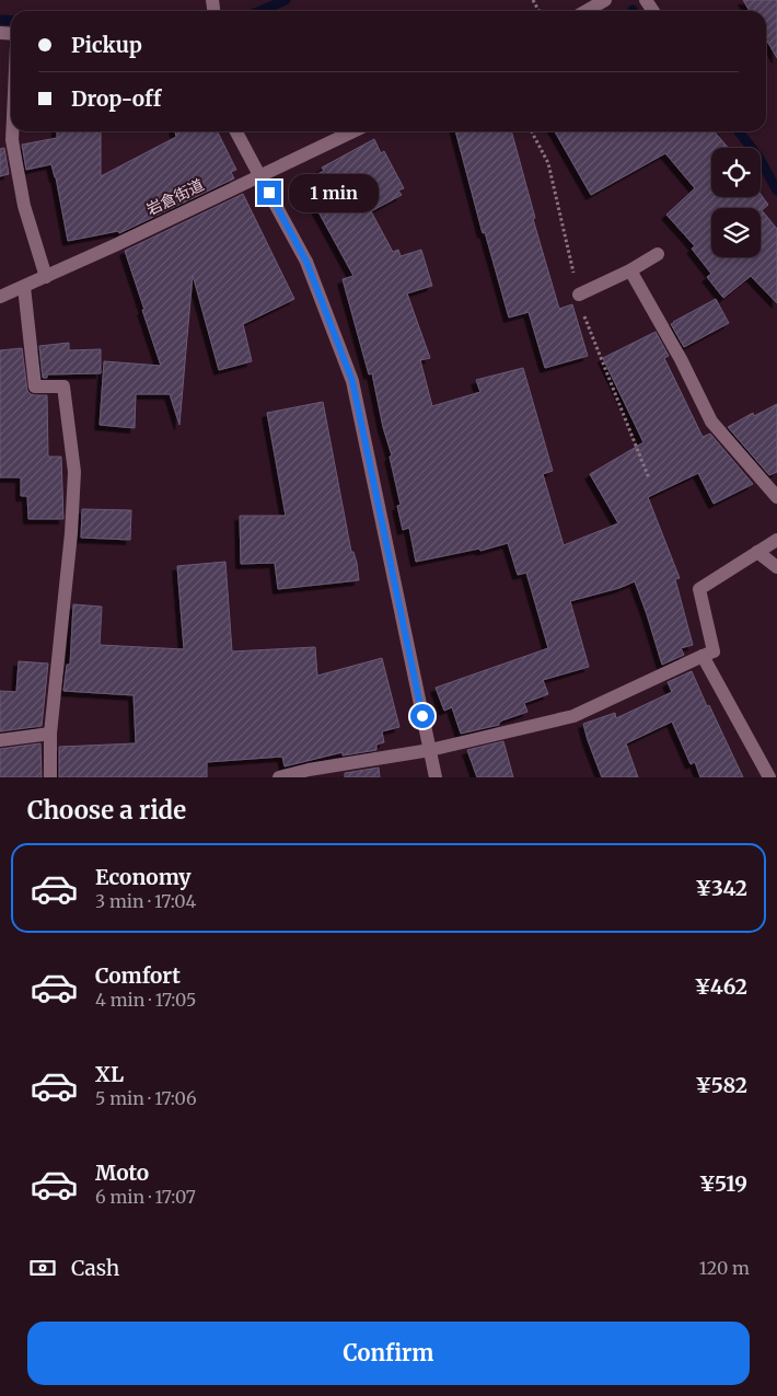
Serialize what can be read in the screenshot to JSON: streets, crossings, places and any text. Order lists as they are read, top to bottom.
{
  "streets": {
    "street": ["岩倉街道"]
  },
  "page": {
    "banner": ["Pickup", "Drop-off"],
    "bubble": "1 min",
    "heading": "Choose a ride",
    "list": [
      {
        "name": "Economy",
        "note": "3 min · 17:04",
        "value": "¥342"
      },
      {
        "name": "Comfort",
        "note": "4 min · 17:05",
        "value": "¥462"
      },
      {
        "name": "XL",
        "note": "5 min · 17:06",
        "value": "¥582"
      },
      {
        "name": "Moto",
        "note": "6 min · 17:07",
        "value": "¥519"
      }
    ],
    "pay": ["Cash", "120 m"],
    "buttons": "Confirm"
  }
}
